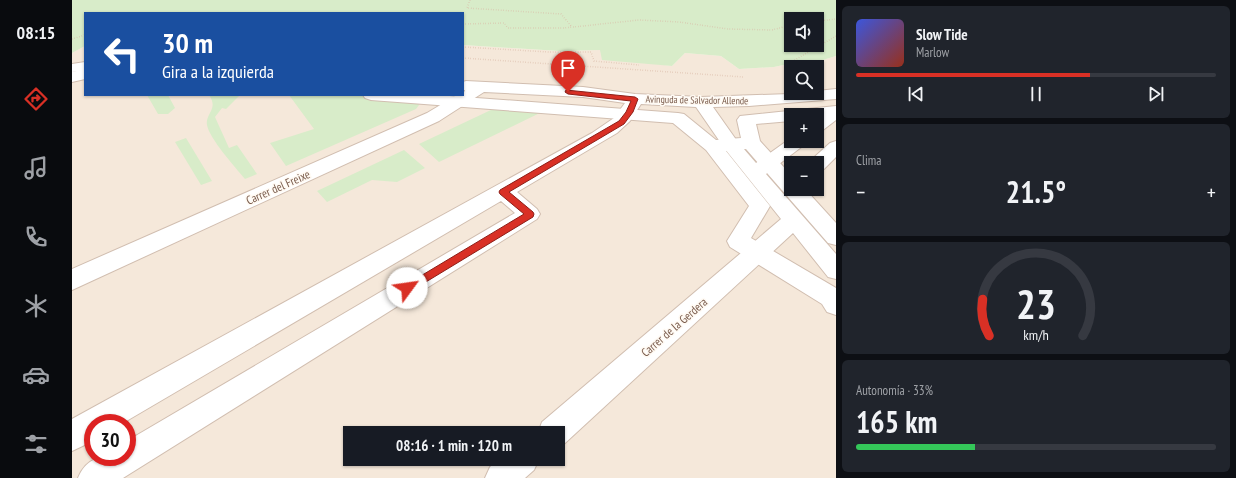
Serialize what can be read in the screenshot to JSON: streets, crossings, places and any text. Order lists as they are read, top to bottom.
{
  "streets": {
    "street": ["Avinguda de Salvador Allende", "Carrer del Freixe", "Carrer de la Gerdera"]
  },
  "page": {
    "tabs": "08:15",
    "map_buttons": ["+", "−"],
    "turn": ["30 m", "Gira a la izquierda"],
    "song": ["Slow Tide", "Marlow"],
    "tile": [
      "Clima",
      ["Autonomía · 33%", "165 km"]
    ],
    "heat": ["−", "21.5°", "+"],
    "limit": "30",
    "trip": "08:16 · 1 min · 120 m",
    "gauge": ["23", "km/h"]
  }
}
